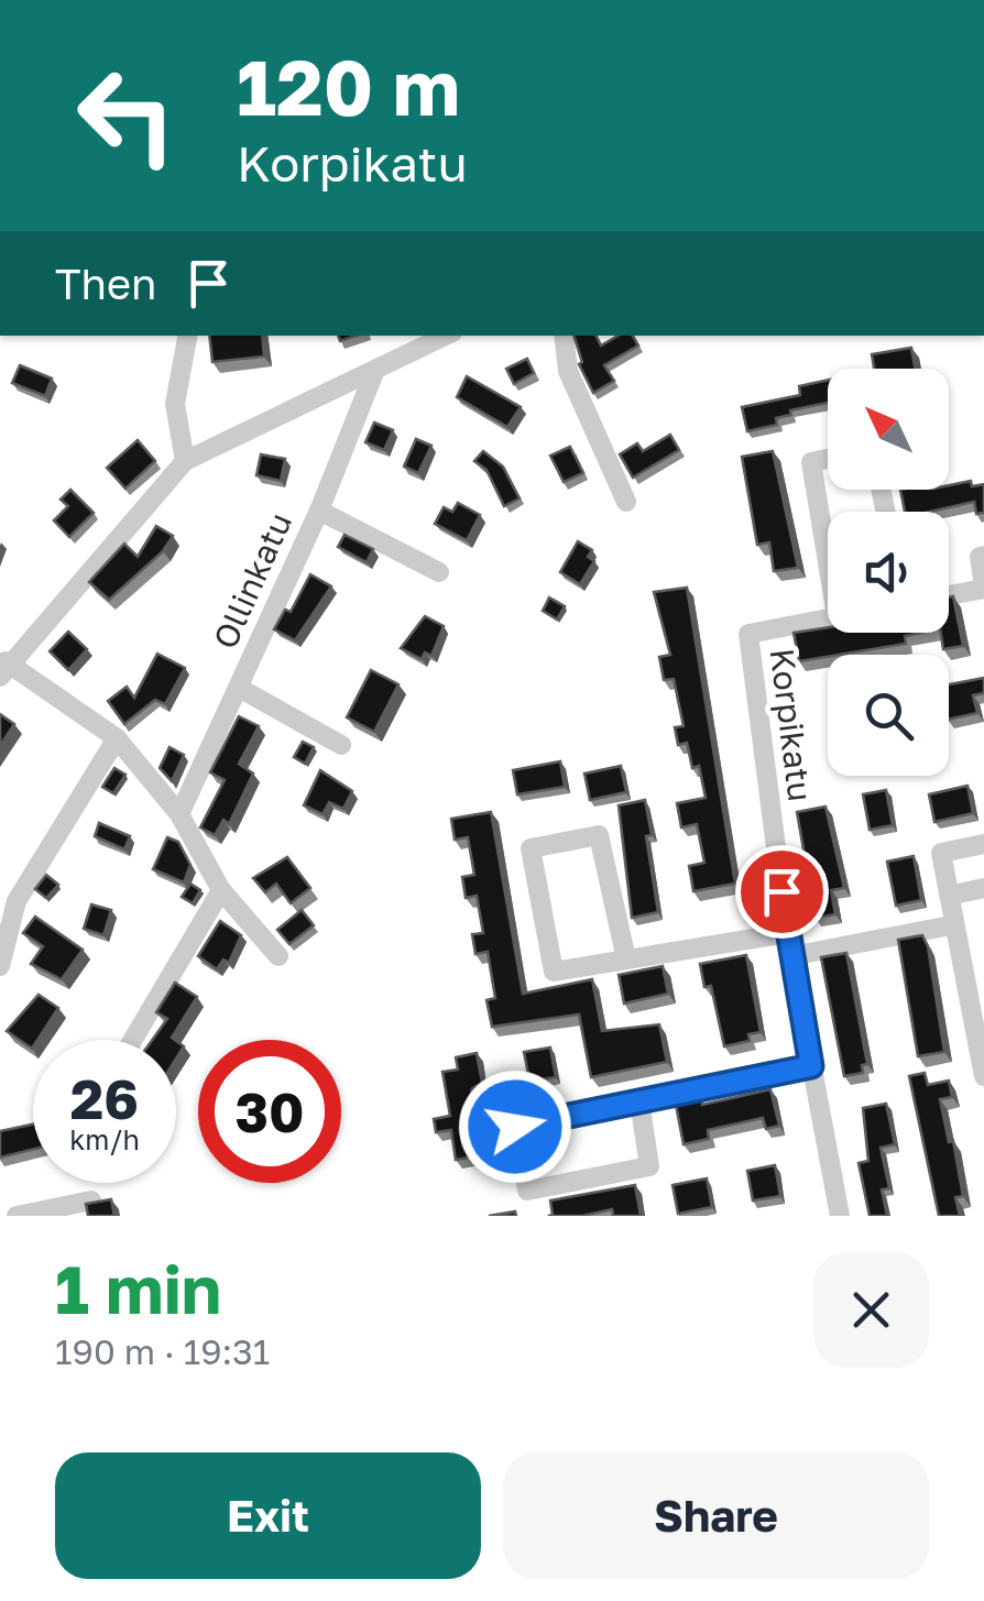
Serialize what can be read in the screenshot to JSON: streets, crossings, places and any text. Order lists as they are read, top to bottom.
{
  "streets": {
    "street": ["Ollinkatu", "Korpikatu"]
  },
  "north": "top left",
  "page": {
    "turn": ["120 m", "Korpikatu"],
    "then": "Then",
    "speed": "26 km/h",
    "limit": "30",
    "heading": ["1 min", "190 m · 19:31"],
    "buttons": ["Exit", "Share"]
  }
}
